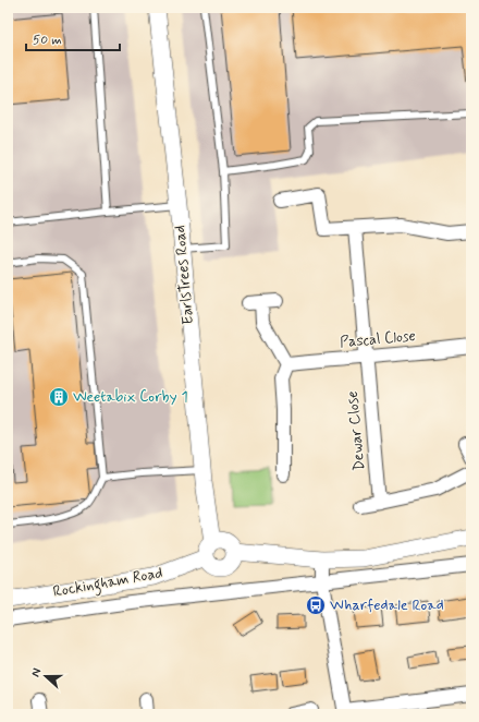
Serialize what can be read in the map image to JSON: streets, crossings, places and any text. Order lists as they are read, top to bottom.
{
  "streets": {
    "street": [
      "EarlsTrees Road",
      "Pascal Close",
      "Dewar Close",
      "Rockingham Road"
    ]
  },
  "crossings": [
    ["EarlsTrees Road", "Rockingham Road"],
    ["Pascal Close", "Dewar Close"]
  ],
  "places": {
    "building": ["Weetabix Corby 1"],
    "bus stop": ["Wharfedale Road"]
  },
  "scale_bar": "50 m",
  "north": "left"
}
